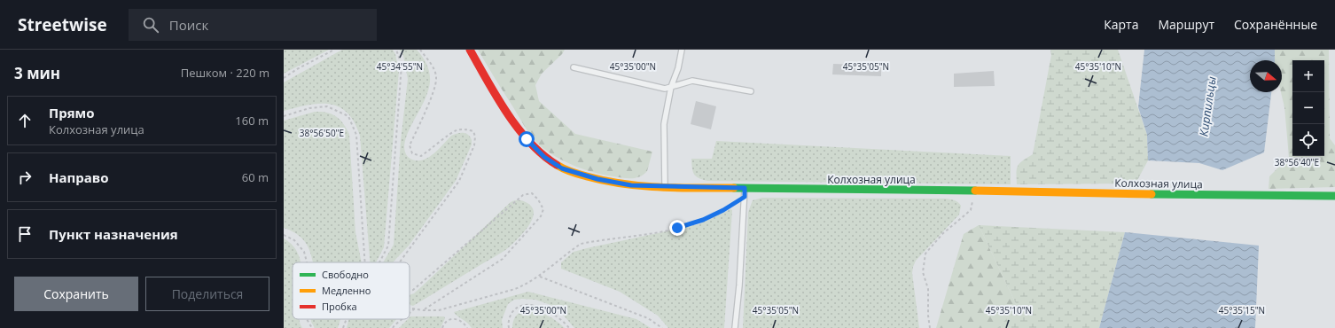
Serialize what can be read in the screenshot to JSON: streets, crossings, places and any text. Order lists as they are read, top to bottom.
{
  "streets": {
    "main road": ["Колхозная улица"]
  },
  "water": ["Кирпильцы"],
  "legend": ["Свободно", "Медленно", "Пробка"],
  "north": "right",
  "page": {
    "header": "Streetwise",
    "search": "Поиск",
    "nav": ["Карта", "Маршрут", "Сохранённые"],
    "heading": ["3 мин", "Пешком · 220 m"],
    "map_buttons": ["+", "−"],
    "list": [
      ["Прямо", "Колхозная улица", "160 m"],
      ["Направо", "60 m"],
      "Пункт назначения"
    ],
    "buttons": ["Сохранить", "Поделиться"]
  },
  "coordinates": [
    "45°34'55\"N",
    "45°35'00\"N",
    "45°35'05\"N",
    "45°35'10\"N",
    "38°56'50\"E",
    "38°56'40\"E",
    "45°35'15\"N"
  ]
}
